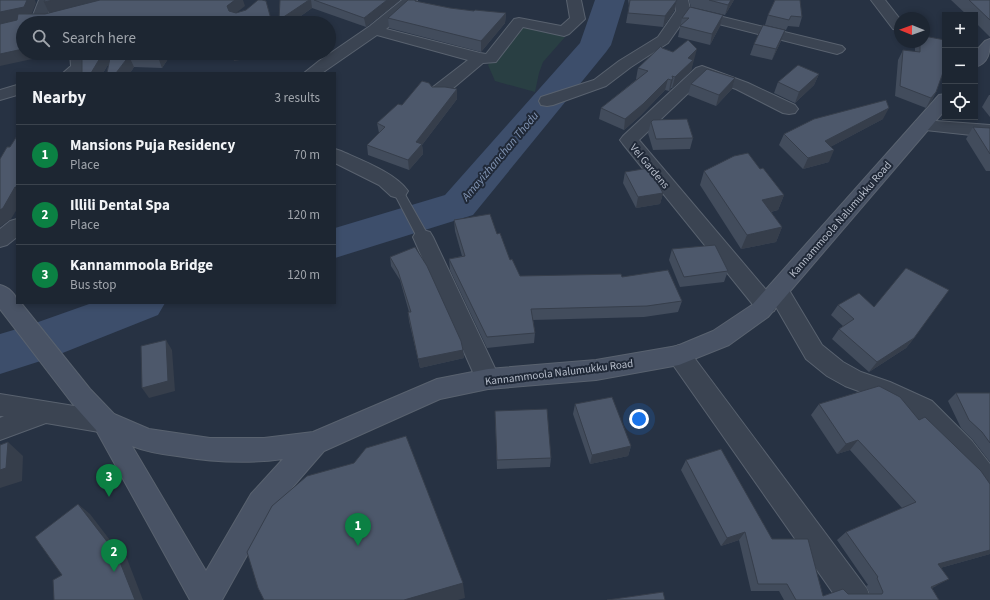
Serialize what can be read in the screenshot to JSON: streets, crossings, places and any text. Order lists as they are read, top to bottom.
{
  "streets": {
    "main road": ["Kannammoola Nalumukku Road"],
    "street": ["Vel Gardens"]
  },
  "crossings": [
    ["Vel Gardens", "Kannammoola Nalumukku Road"]
  ],
  "water": ["Amayizhanchan Thodu"],
  "north": "left",
  "page": {
    "map_buttons": ["+", "−"],
    "search": "Search here",
    "heading": ["Nearby", "3 results"],
    "list": [
      {
        "mark": "1",
        "name": "Mansions Puja Residency",
        "note": "Place",
        "value": "70 m"
      },
      {
        "mark": "2",
        "name": "Illili Dental Spa",
        "note": "Place",
        "value": "120 m"
      },
      {
        "mark": "3",
        "name": "Kannammoola Bridge",
        "note": "Bus stop",
        "value": "120 m"
      }
    ],
    "pins": ["3", "1", "2"]
  }
}
